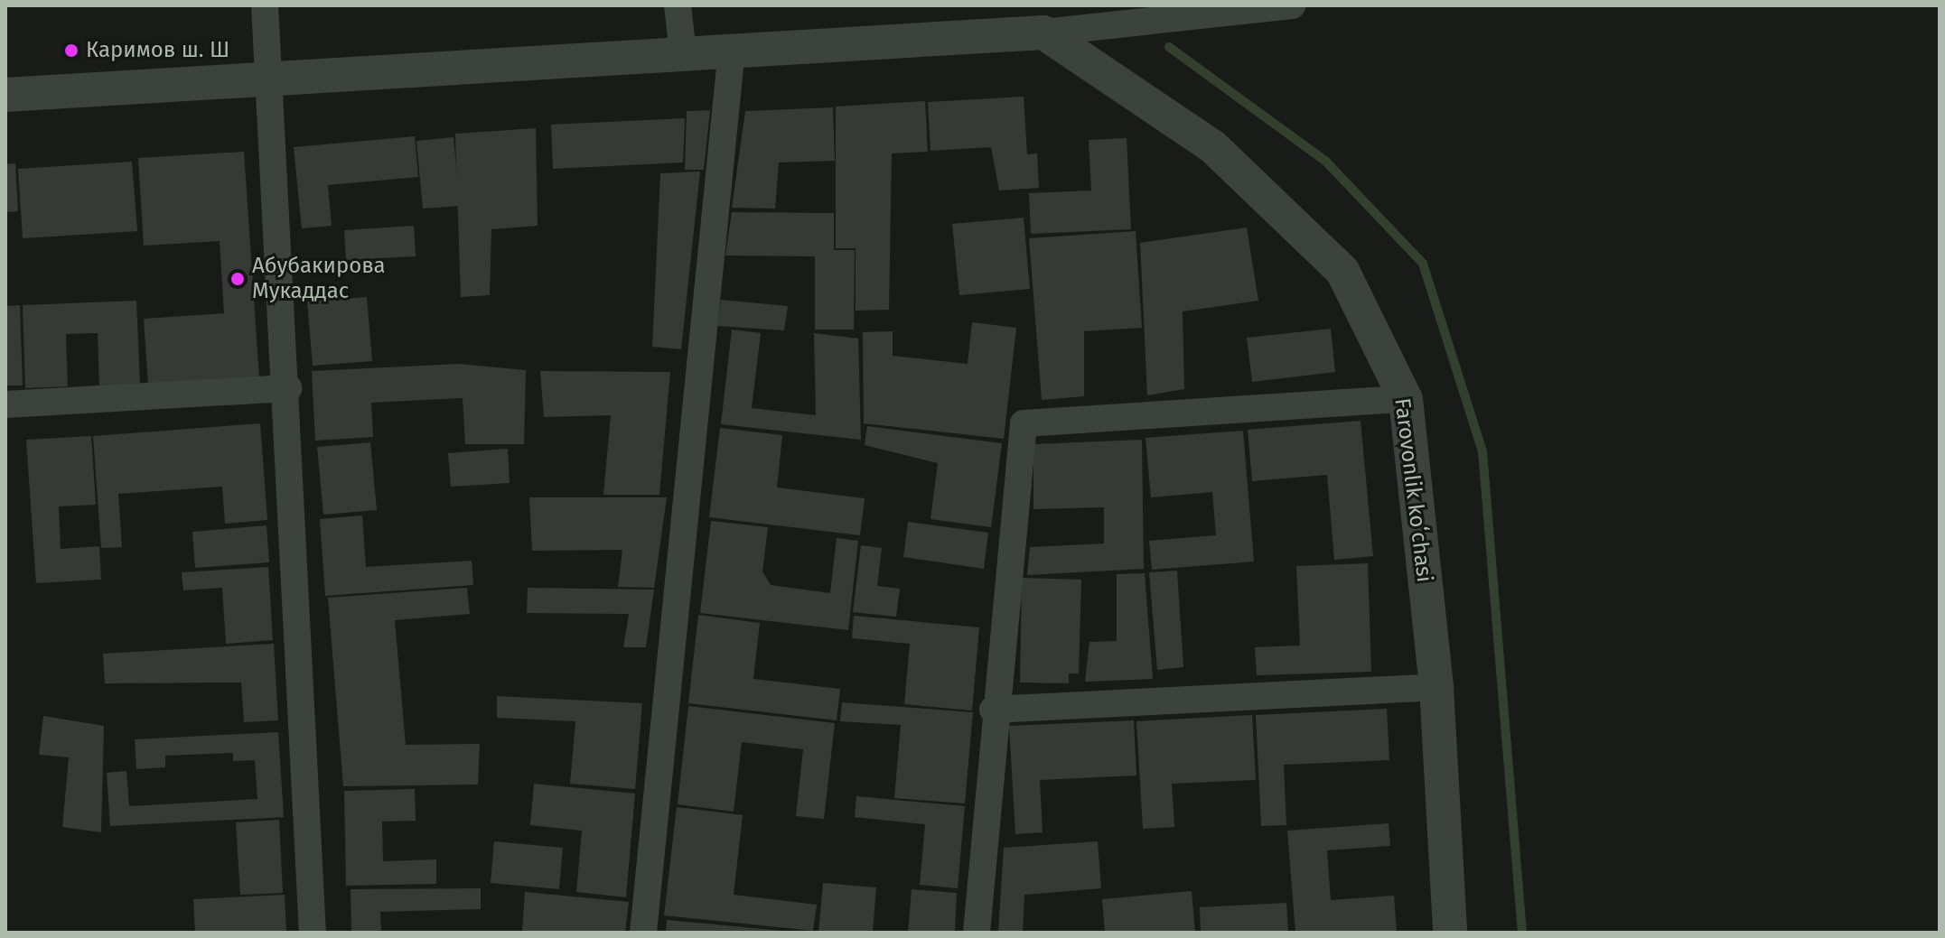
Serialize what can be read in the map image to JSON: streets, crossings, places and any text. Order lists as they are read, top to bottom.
{
  "streets": {
    "street": ["Farovonlik koʻchasi"]
  },
  "places": ["Каримов ш. Ш", "Абубакирова Мукаддас"]
}
